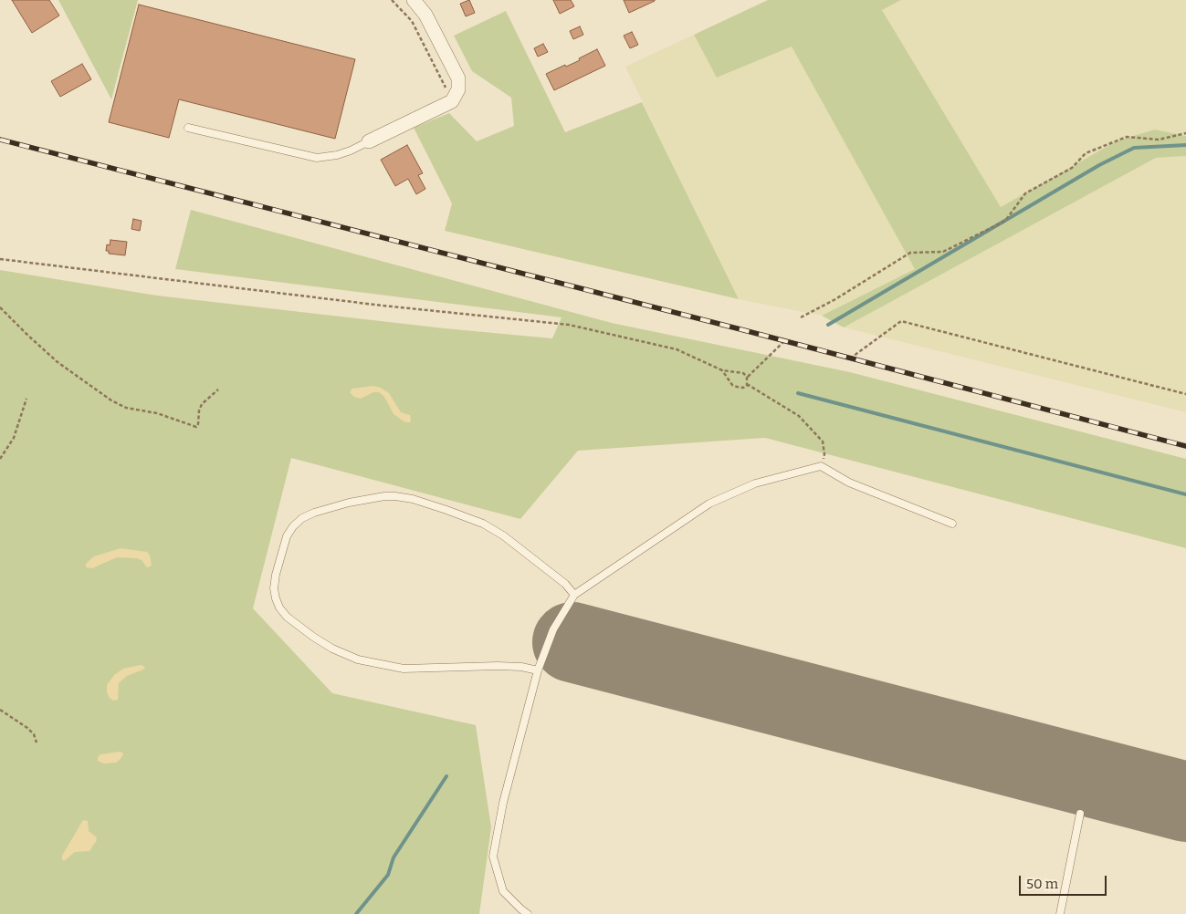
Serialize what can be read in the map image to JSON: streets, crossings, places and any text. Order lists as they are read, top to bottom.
{
  "scale_bar": "50 m"
}
